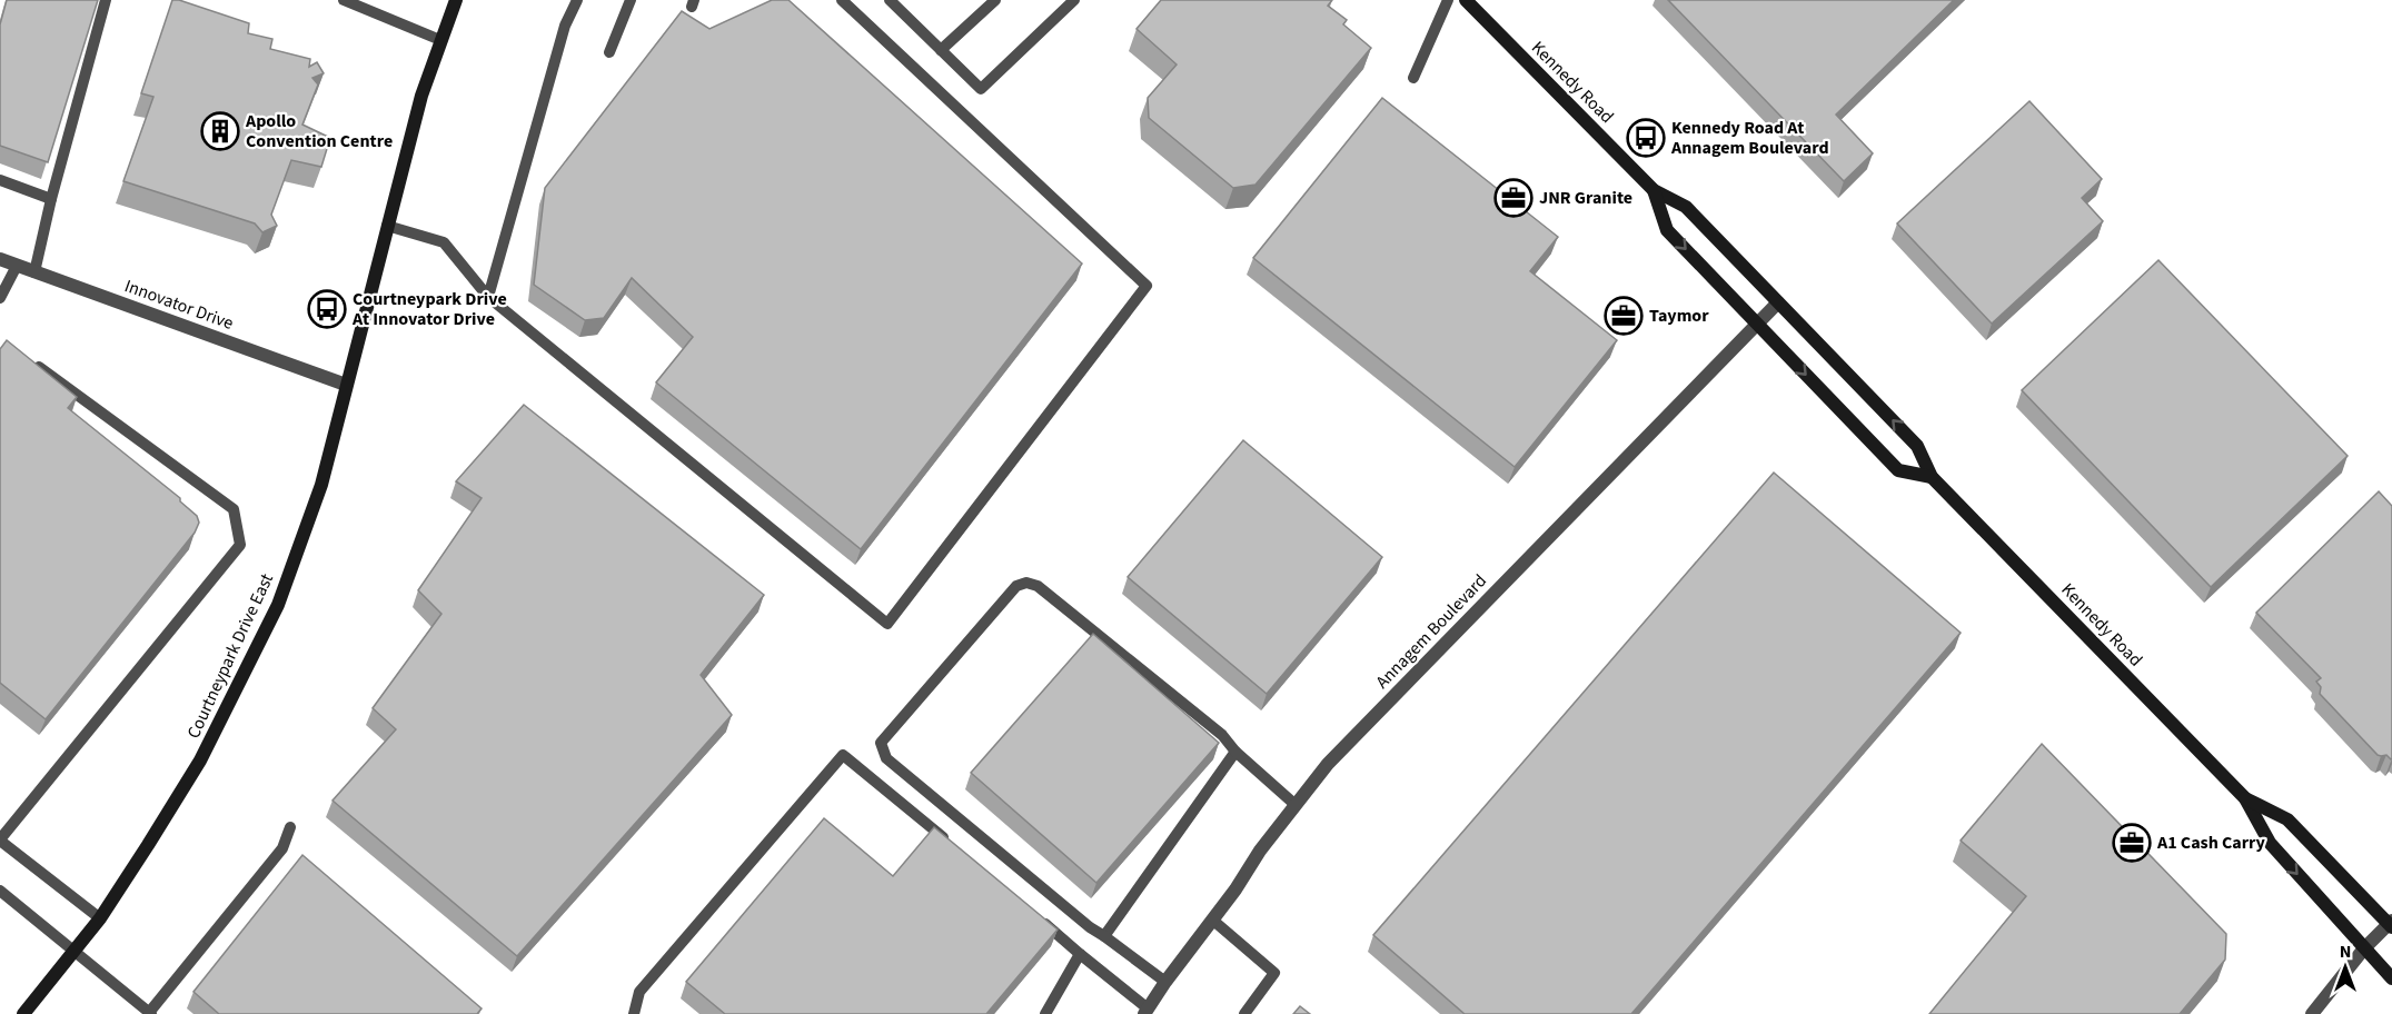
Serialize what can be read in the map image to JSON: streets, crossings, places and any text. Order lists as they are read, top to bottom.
{
  "streets": {
    "main road": ["Kennedy Road", "Courtneypark Drive East"],
    "street": ["Innovator Drive", "Annagem Boulevard"]
  },
  "crossings": [
    ["Kennedy Road", "Annagem Boulevard"],
    ["Innovator Drive", "Courtneypark Drive East"]
  ],
  "places": {
    "building": ["Apollo Convention Centre"],
    "bus stop": ["Kennedy Road At Annagem Boulevard", "Courtneypark Drive At Innovator Drive"],
    "office": ["JNR Granite", "Taymor", "A1 Cash Carry"]
  },
  "north": "top"
}
